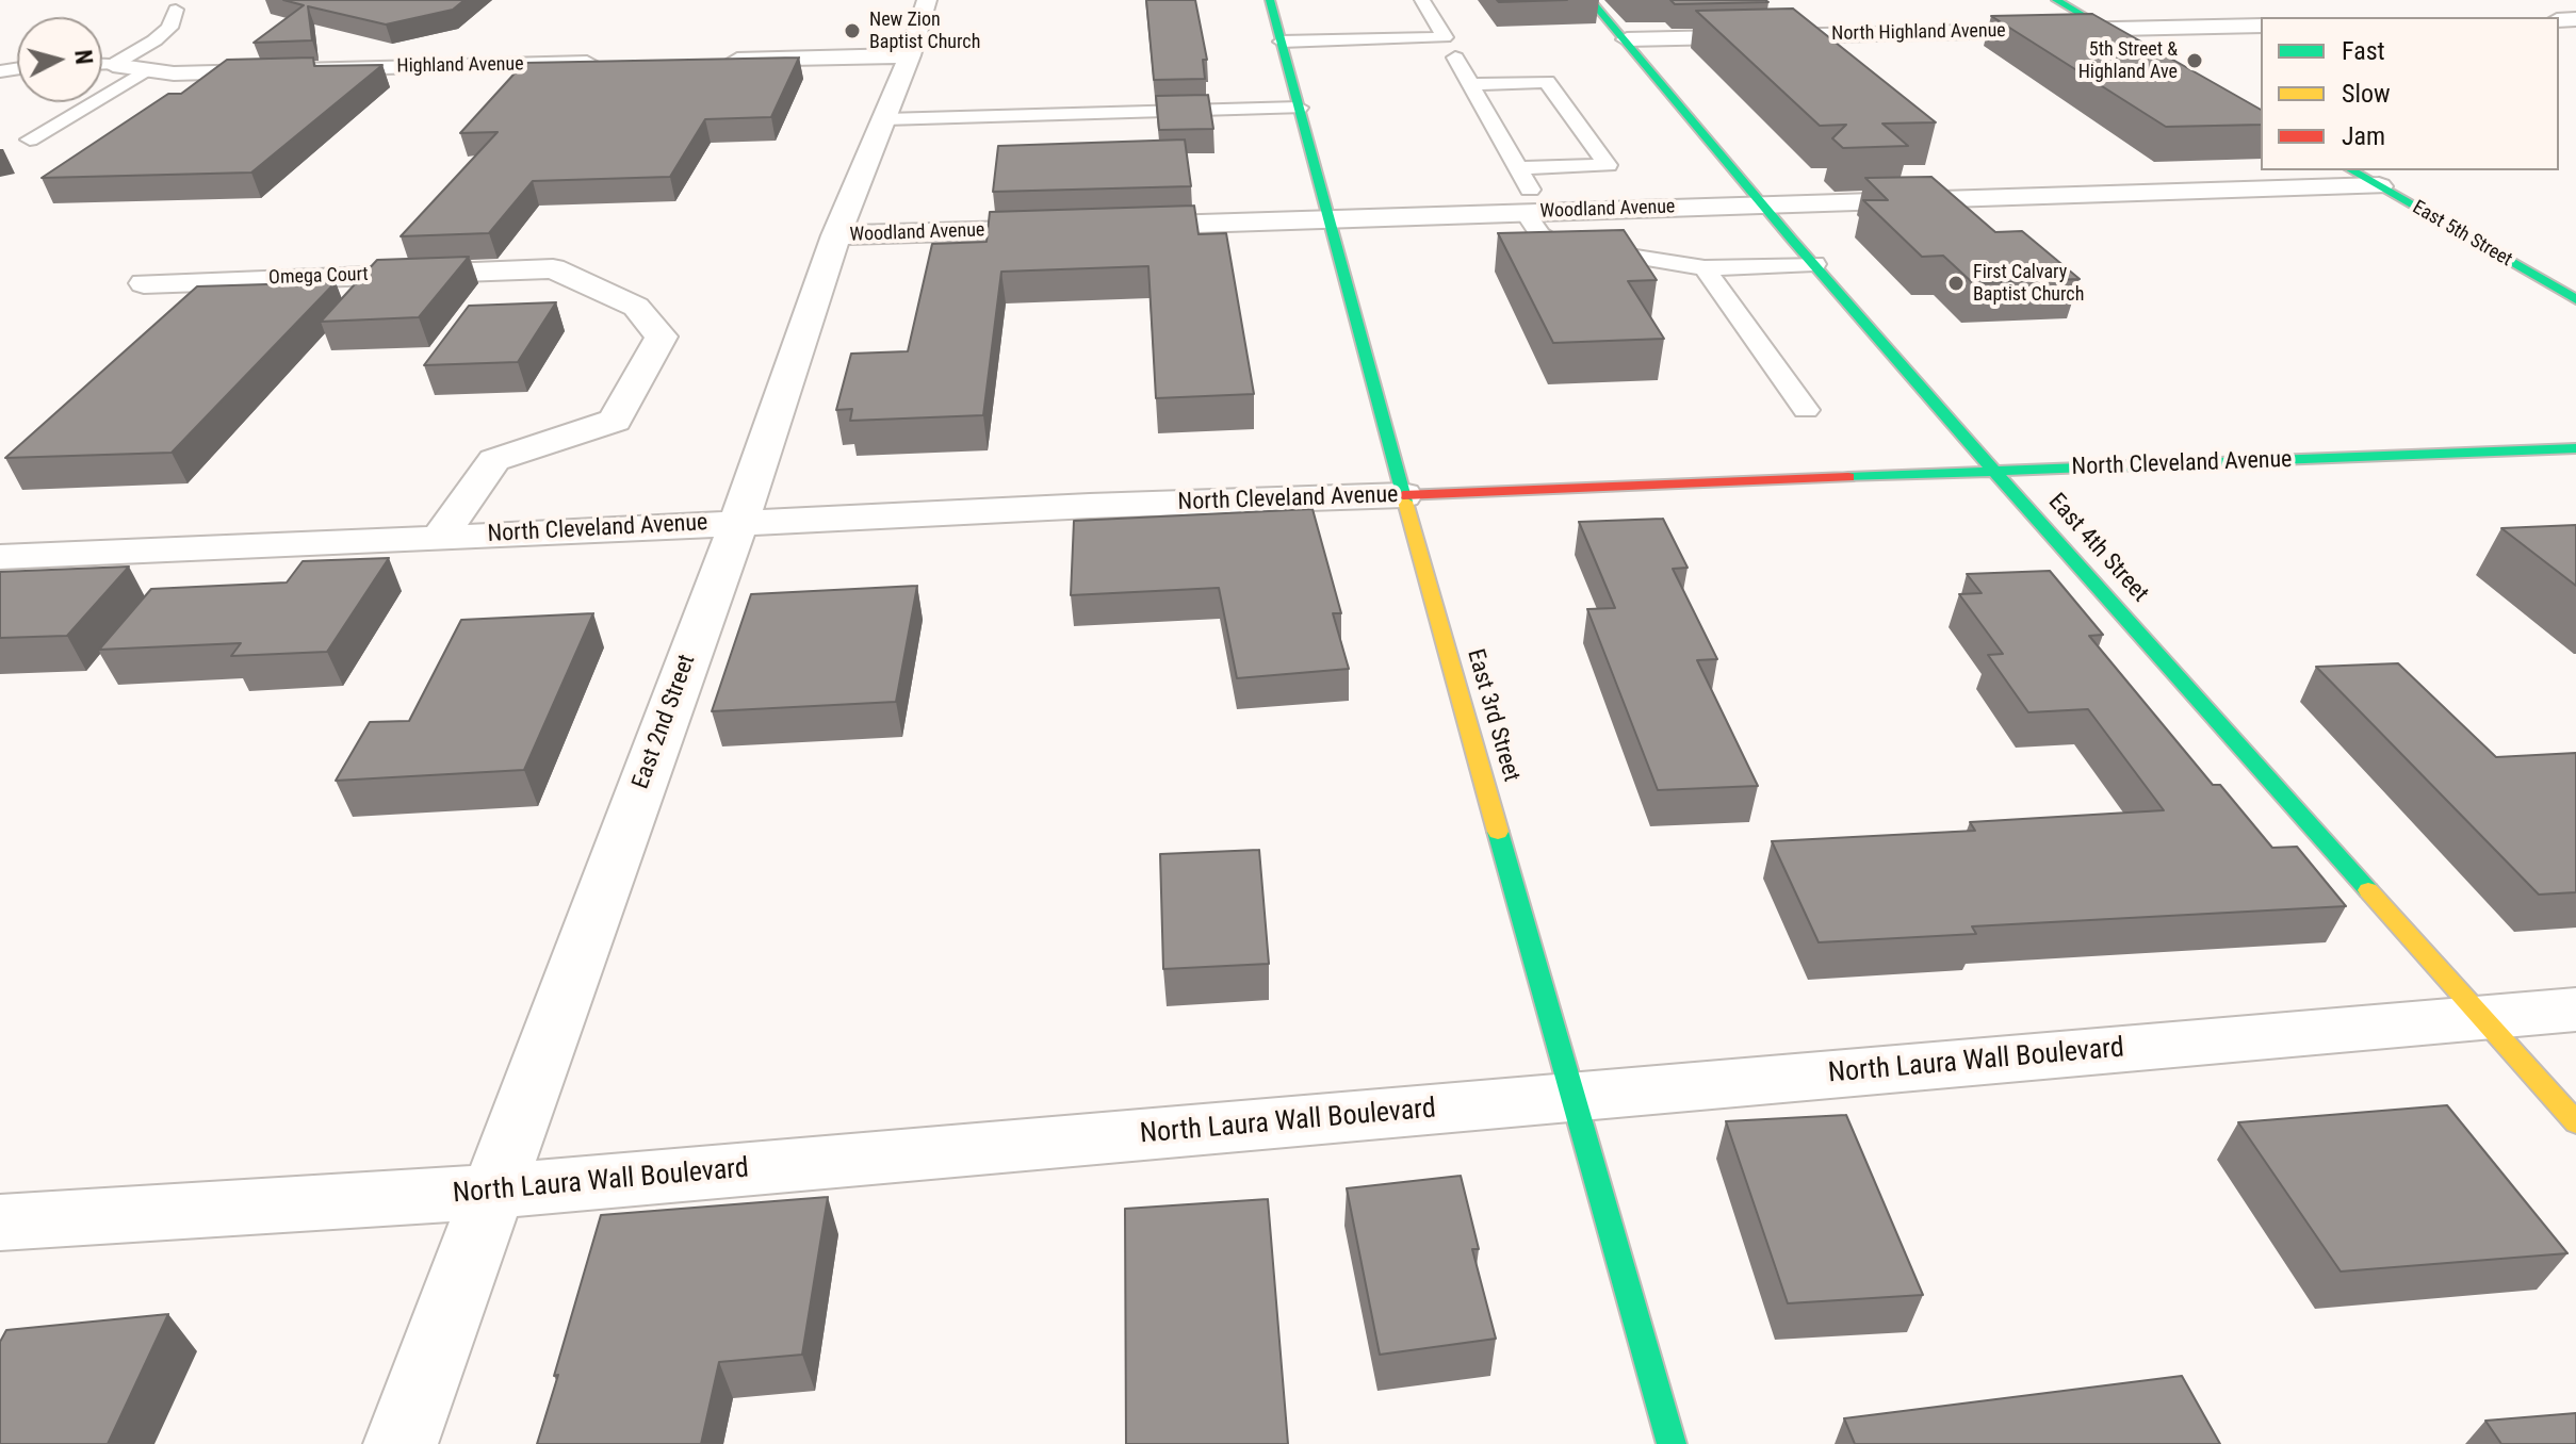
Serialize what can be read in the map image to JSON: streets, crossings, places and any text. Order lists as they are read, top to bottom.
{
  "streets": {
    "street": [
      "North Highland Avenue",
      "Highland Avenue",
      "Woodland Avenue",
      "East 5th Street",
      "Omega Court",
      "North Cleveland Avenue",
      "East 4th Street",
      "East 3rd Street",
      "East 2nd Street",
      "North Laura Wall Boulevard"
    ]
  },
  "crossings": [
    ["North Highland Avenue", "East 4th Street"],
    ["Woodland Avenue", "East 5th Street"],
    ["Woodland Avenue", "East 4th Street"],
    ["Woodland Avenue", "East 3rd Street"],
    ["Woodland Avenue", "East 2nd Street"],
    ["Omega Court", "North Cleveland Avenue"],
    ["North Cleveland Avenue", "East 4th Street"],
    ["North Cleveland Avenue", "East 3rd Street"],
    ["North Cleveland Avenue", "East 2nd Street"],
    ["East 4th Street", "North Laura Wall Boulevard"],
    ["East 3rd Street", "North Laura Wall Boulevard"],
    ["East 2nd Street", "North Laura Wall Boulevard"]
  ],
  "places": ["New Zion Baptist Church", "5th Street & Highland Ave", "First Calvary Baptist Church"],
  "legend": ["Fast", "Slow", "Jam"],
  "north": "right"
}
